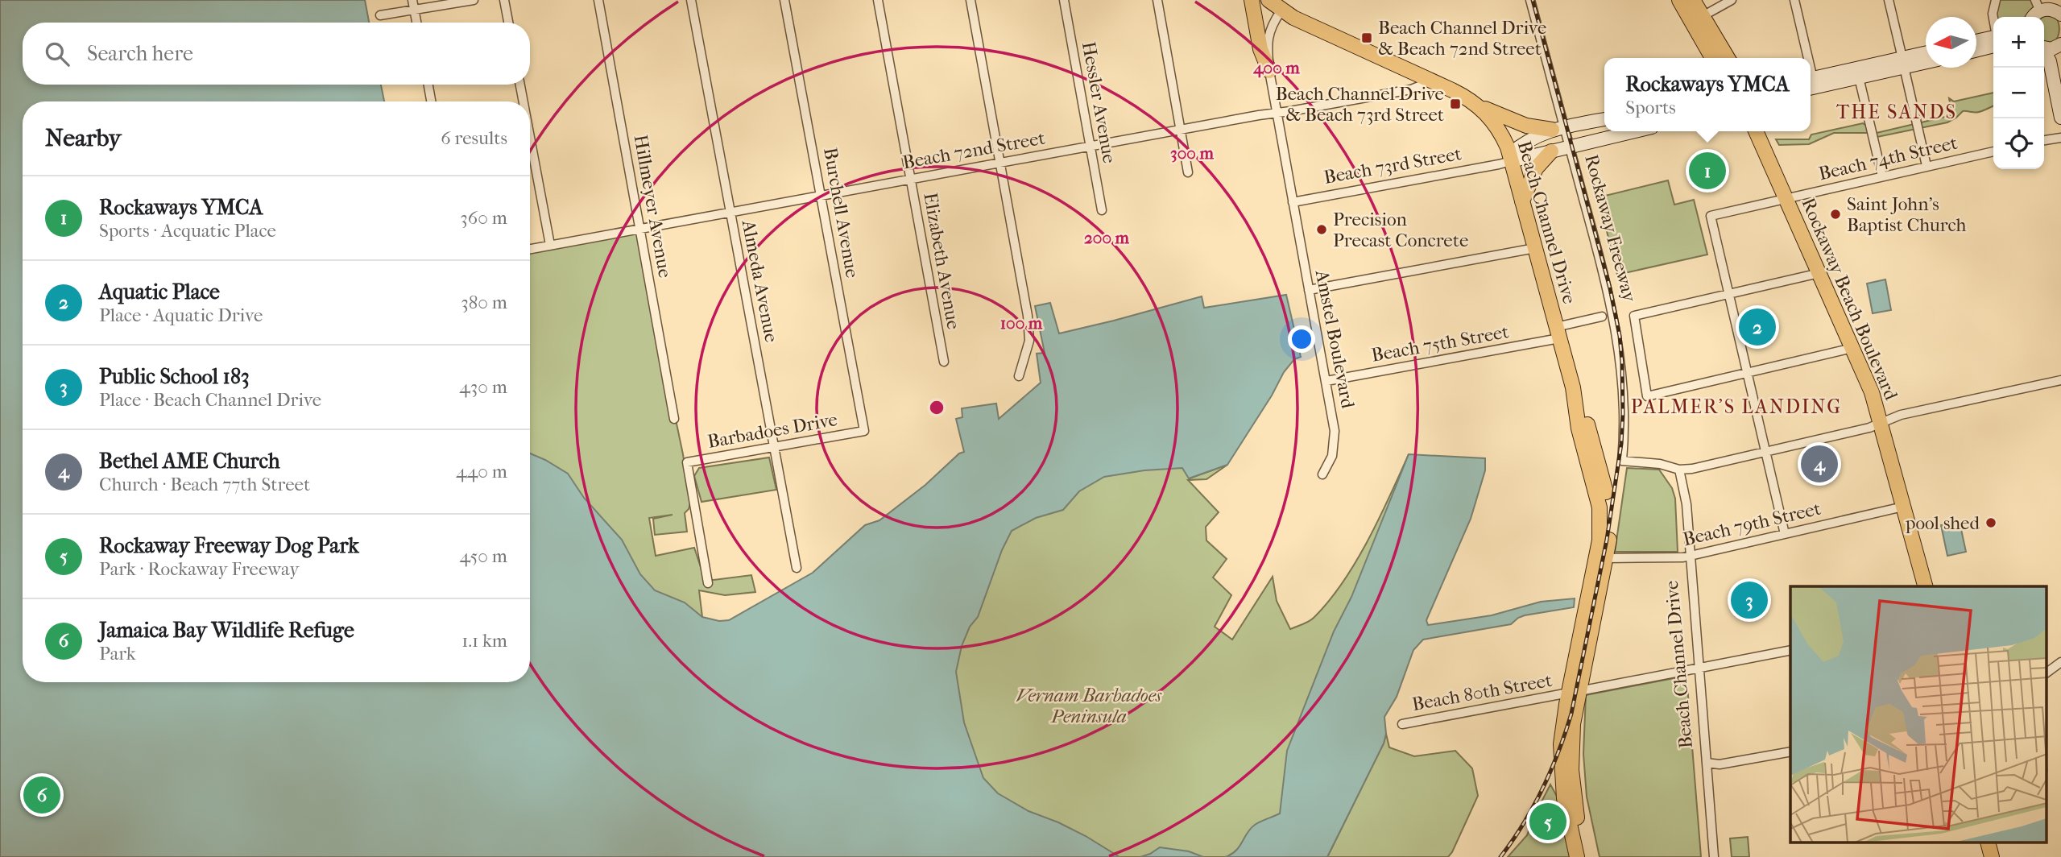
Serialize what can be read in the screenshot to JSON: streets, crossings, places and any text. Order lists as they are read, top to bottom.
{
  "streets": {
    "main road": ["Beach Channel Drive", "Rockaway Beach Boulevard"],
    "street": [
      "Hessler Avenue",
      "Beach 72nd Street",
      "Beach 74th Street",
      "Beach 73rd Street",
      "Hillmeyer Avenue",
      "Burchell Avenue",
      "Rockaway Freeway",
      "Elizabeth Avenue",
      "Almeda Avenue",
      "Amstel Boulevard",
      "Beach 75th Street",
      "Barbadoes Drive",
      "Beach 79th Street",
      "Beach 80th Street"
    ]
  },
  "crossings": [
    ["Hessler Avenue", "Beach 72nd Street"],
    ["Beach 72nd Street", "Hillmeyer Avenue"],
    ["Beach 72nd Street", "Burchell Avenue"],
    ["Beach 72nd Street", "Beach Channel Drive"],
    ["Beach 72nd Street", "Elizabeth Avenue"],
    ["Beach 72nd Street", "Almeda Avenue"],
    ["Beach 72nd Street", "Amstel Boulevard"],
    ["Beach 74th Street", "Rockaway Beach Boulevard"],
    ["Beach 73rd Street", "Beach Channel Drive"],
    ["Beach 73rd Street", "Rockaway Freeway"],
    ["Beach 73rd Street", "Amstel Boulevard"],
    ["Burchell Avenue", "Barbadoes Drive"],
    ["Beach Channel Drive", "Rockaway Freeway"],
    ["Beach Channel Drive", "Amstel Boulevard"],
    ["Beach Channel Drive", "Beach 75th Street"],
    ["Beach Channel Drive", "Beach 79th Street"],
    ["Beach Channel Drive", "Beach 80th Street"],
    ["Almeda Avenue", "Barbadoes Drive"],
    ["Rockaway Beach Boulevard", "Beach 79th Street"],
    ["Amstel Boulevard", "Beach 75th Street"]
  ],
  "districts": ["THE SANDS", "PALMER'S LANDING"],
  "parks": ["Vernam Barbadoes Peninsula"],
  "places": {
    "transit": ["Beach Channel Drive & Beach 72nd Street", "Beach Channel Drive & Beach 73rd Street"],
    "other": ["Saint John's Baptist Church", "Precision Precast Concrete", "pool shed"]
  },
  "north": "left",
  "page": {
    "map_buttons": ["+", "−"],
    "search": "Search here",
    "popup": ["Rockaways YMCA", "Sports"],
    "heading": ["Nearby", "6 results"],
    "pins": [
      "1",
      "2",
      "4",
      "3",
      "6",
      "5"
    ],
    "list": [
      {
        "mark": "1",
        "name": "Rockaways YMCA",
        "note": "Sports · Acquatic Place",
        "value": "360 m"
      },
      {
        "mark": "2",
        "name": "Aquatic Place",
        "note": "Place · Aquatic Drive",
        "value": "380 m"
      },
      {
        "mark": "3",
        "name": "Public School 183",
        "note": "Place · Beach Channel Drive",
        "value": "430 m"
      },
      {
        "mark": "4",
        "name": "Bethel AME Church",
        "note": "Church · Beach 77th Street",
        "value": "440 m"
      },
      {
        "mark": "5",
        "name": "Rockaway Freeway Dog Park",
        "note": "Park · Rockaway Freeway",
        "value": "450 m"
      },
      {
        "mark": "6",
        "name": "Jamaica Bay Wildlife Refuge",
        "note": "Park",
        "value": "1.1 km"
      }
    ]
  },
  "rings": [
    "400 m",
    "300 m",
    "200 m",
    "100 m"
  ]
}
